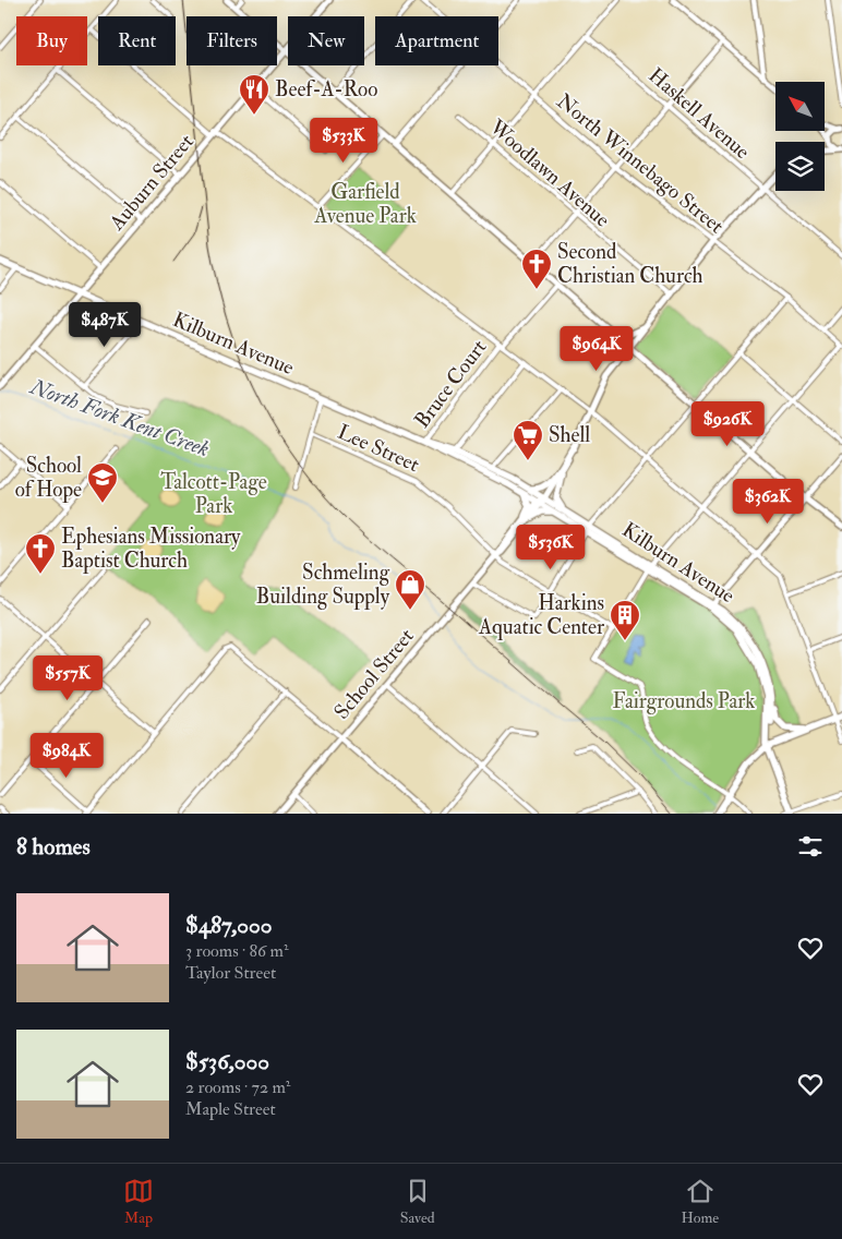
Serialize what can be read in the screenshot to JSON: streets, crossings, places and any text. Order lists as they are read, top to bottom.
{
  "streets": {
    "main road": ["Auburn Street", "Kilburn Avenue", "School Street"],
    "street": [
      "Haskell Avenue",
      "North Winnebago Street",
      "Woodlawn Avenue",
      "Bruce Court",
      "Lee Street"
    ]
  },
  "crossings": [
    ["Haskell Avenue", "School Street"],
    ["North Winnebago Street", "School Street"],
    ["Woodlawn Avenue", "School Street"],
    ["Auburn Street", "Kilburn Avenue"],
    ["Kilburn Avenue", "Bruce Court"],
    ["Kilburn Avenue", "School Street"],
    ["Lee Street", "School Street"]
  ],
  "water": ["North Fork Kent Creek"],
  "parks": ["Garfield Avenue Park", "Talcott-Page Park", "Fairgrounds Park"],
  "places": {
    "restaurant": ["Beef-A-Roo"],
    "church": ["Second Christian Church", "Ephesians Missionary Baptist Church"],
    "supermarket": ["Shell"],
    "school or university": ["School of Hope"],
    "shop": ["Schmeling Building Supply"],
    "building": ["Harkins Aquatic Center"]
  },
  "north": "top left",
  "page": {
    "chip": [
      "Buy",
      "Rent",
      "Filters",
      "New",
      "Apartment"
    ],
    "price": [
      "$533K",
      "$487K",
      "$964K",
      "$926K",
      "$362K",
      "$536K",
      "$557K",
      "$984K"
    ],
    "heading": "8 homes",
    "list": [
      {
        "name": "$487,000",
        "note": "3 rooms · 86 m² · Taylor Street"
      },
      {
        "name": "$536,000",
        "note": "2 rooms · 72 m² · Maple Street"
      }
    ],
    "tabs": ["Map", "Saved", "Home"]
  }
}
